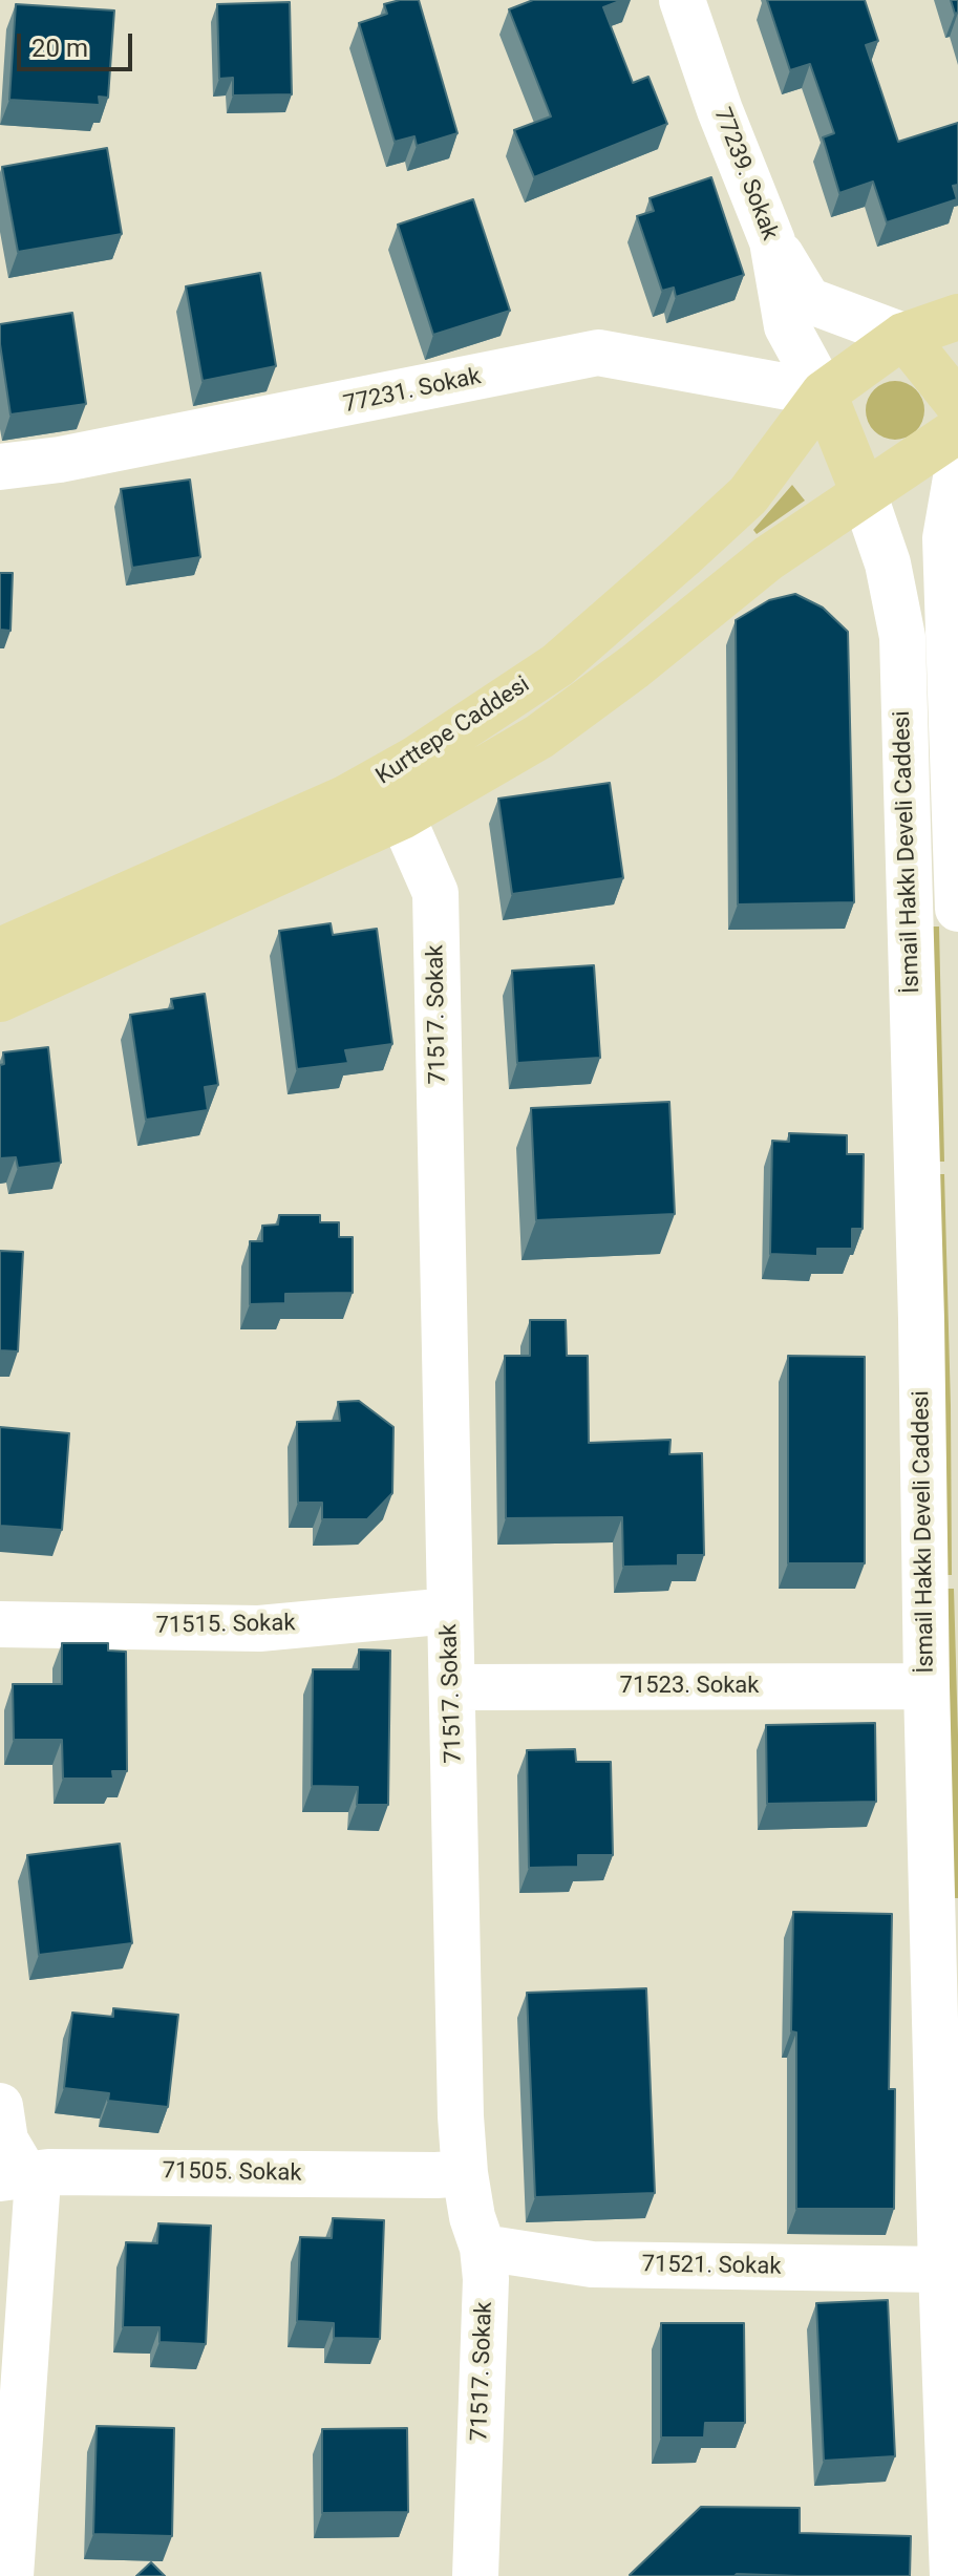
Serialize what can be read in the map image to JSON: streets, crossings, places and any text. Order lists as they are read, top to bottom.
{
  "streets": {
    "main road": ["Kurttepe Caddesi"],
    "street": [
      "77239. Sokak",
      "77231. Sokak",
      "İsmail Hakkı Develi Caddesi",
      "71517. Sokak",
      "71515. Sokak",
      "71523. Sokak",
      "71505. Sokak",
      "71521. Sokak"
    ]
  },
  "crossings": [
    ["77239. Sokak", "77231. Sokak"],
    ["77239. Sokak", "Kurttepe Caddesi"],
    ["77231. Sokak", "Kurttepe Caddesi"],
    ["Kurttepe Caddesi", "İsmail Hakkı Develi Caddesi"],
    ["Kurttepe Caddesi", "71517. Sokak"],
    ["İsmail Hakkı Develi Caddesi", "71523. Sokak"],
    ["İsmail Hakkı Develi Caddesi", "71521. Sokak"],
    ["71517. Sokak", "71515. Sokak"],
    ["71517. Sokak", "71523. Sokak"],
    ["71517. Sokak", "71505. Sokak"],
    ["71517. Sokak", "71521. Sokak"]
  ],
  "scale_bar": "20 m"
}
